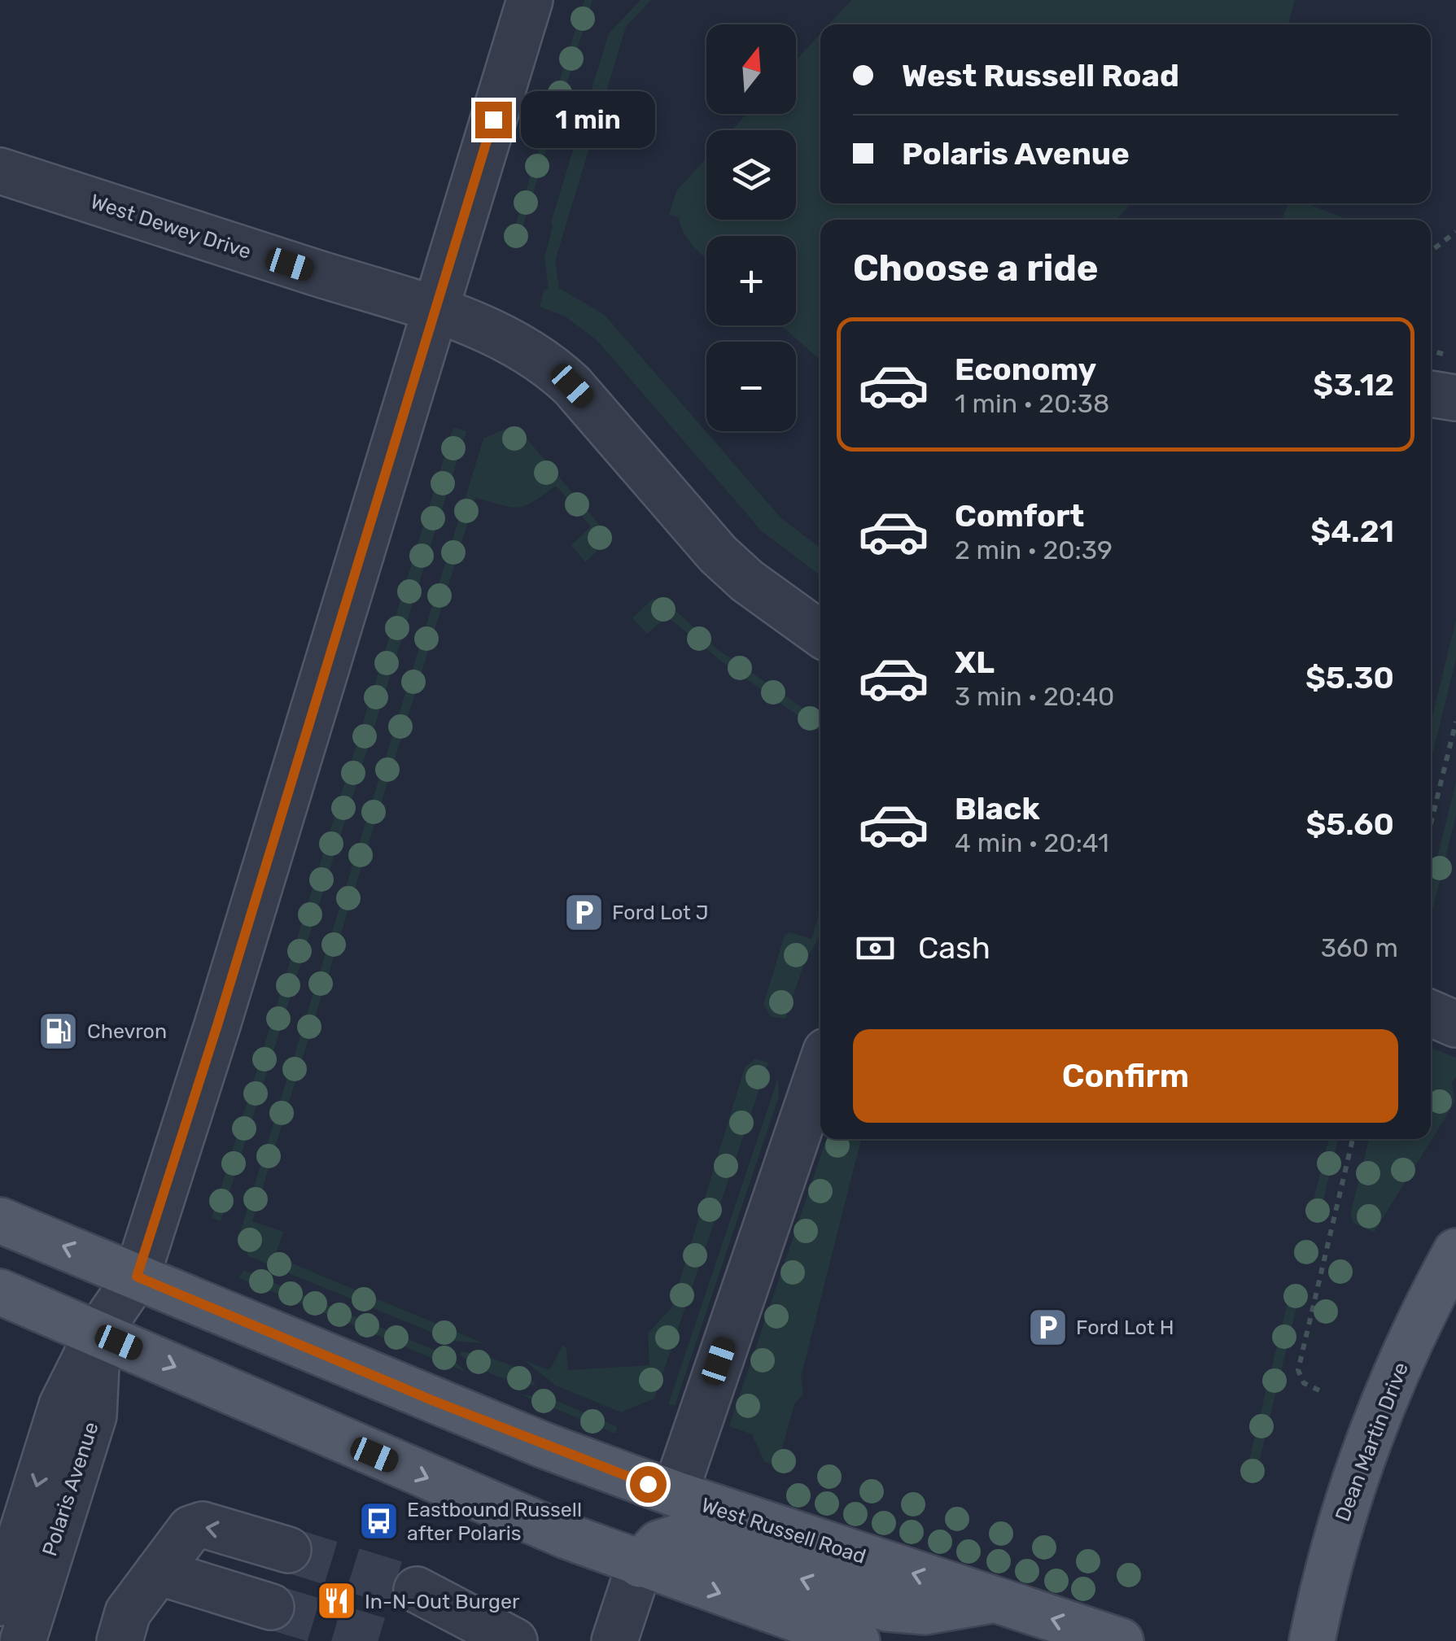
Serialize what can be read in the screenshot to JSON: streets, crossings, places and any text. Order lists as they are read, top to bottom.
{
  "streets": {
    "main road": ["Dean Martin Drive", "West Russell Road"],
    "street": ["West Dewey Drive", "Polaris Avenue"]
  },
  "crossings": [
    ["West Dewey Drive", "Polaris Avenue"],
    ["Polaris Avenue", "West Russell Road"]
  ],
  "places": {
    "parking": ["Ford Lot J", "Ford Lot H"],
    "fuel station": ["Chevron"],
    "bus stop": ["Eastbound Russell after Polaris"],
    "restaurant": ["In-N-Out Burger"]
  },
  "north": "top",
  "page": {
    "map_buttons": ["+", "−"],
    "banner": ["West Russell Road", "Polaris Avenue"],
    "bubble": "1 min",
    "heading": "Choose a ride",
    "list": [
      {
        "name": "Economy",
        "note": "1 min · 20:38",
        "value": "$3.12"
      },
      {
        "name": "Comfort",
        "note": "2 min · 20:39",
        "value": "$4.21"
      },
      {
        "name": "XL",
        "note": "3 min · 20:40",
        "value": "$5.30"
      },
      {
        "name": "Black",
        "note": "4 min · 20:41",
        "value": "$5.60"
      }
    ],
    "pay": ["Cash", "360 m"],
    "buttons": "Confirm"
  }
}
